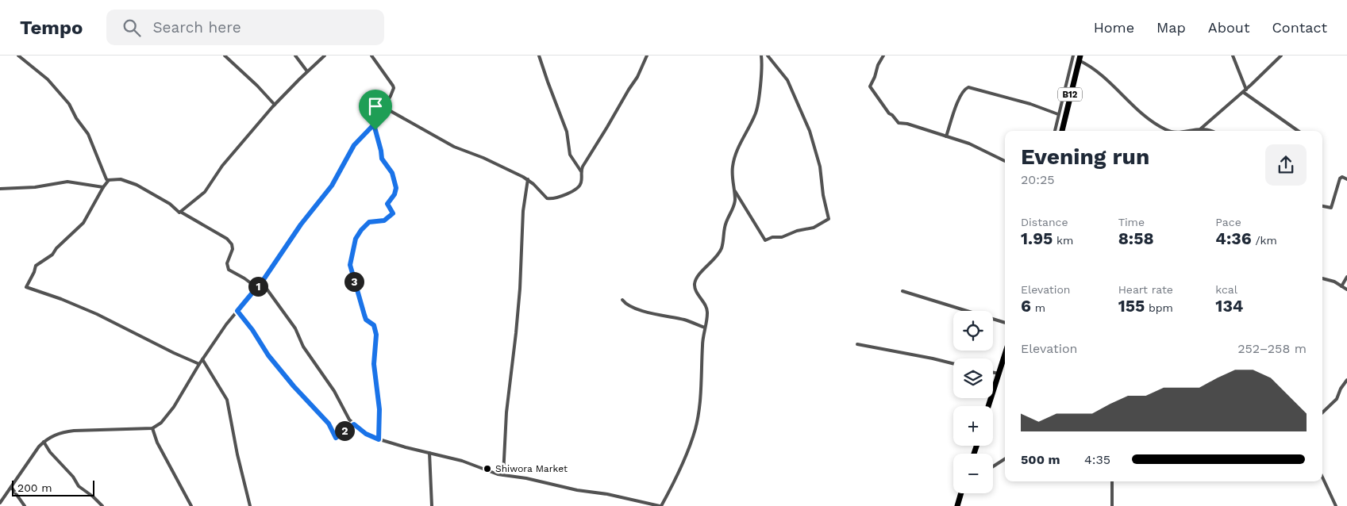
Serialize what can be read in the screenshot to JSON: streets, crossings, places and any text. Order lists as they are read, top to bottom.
{
  "streets": {
    "highway": ["B12"]
  },
  "places": ["Shiwora Market"],
  "scale_bar": "200 m",
  "page": {
    "header": "Tempo",
    "search": "Search here",
    "nav": [
      "Home",
      "Map",
      "About",
      "Contact"
    ],
    "heading": ["Evening run", "20:25"],
    "stats": [
      ["Distance", "1.95 km"],
      ["Time", "8:58"],
      ["Pace", "4:36 /km"],
      ["Elevation", "6 m"],
      ["Heart rate", "155 bpm"],
      ["kcal", "134"]
    ],
    "pins": ["3", "1", "2"],
    "map_buttons": ["+", "−"],
    "chart": ["Elevation", "252–258 m"],
    "list": [
      {
        "name": "500 m",
        "note": "4:35"
      }
    ],
    "scale": "200 m"
  }
}
